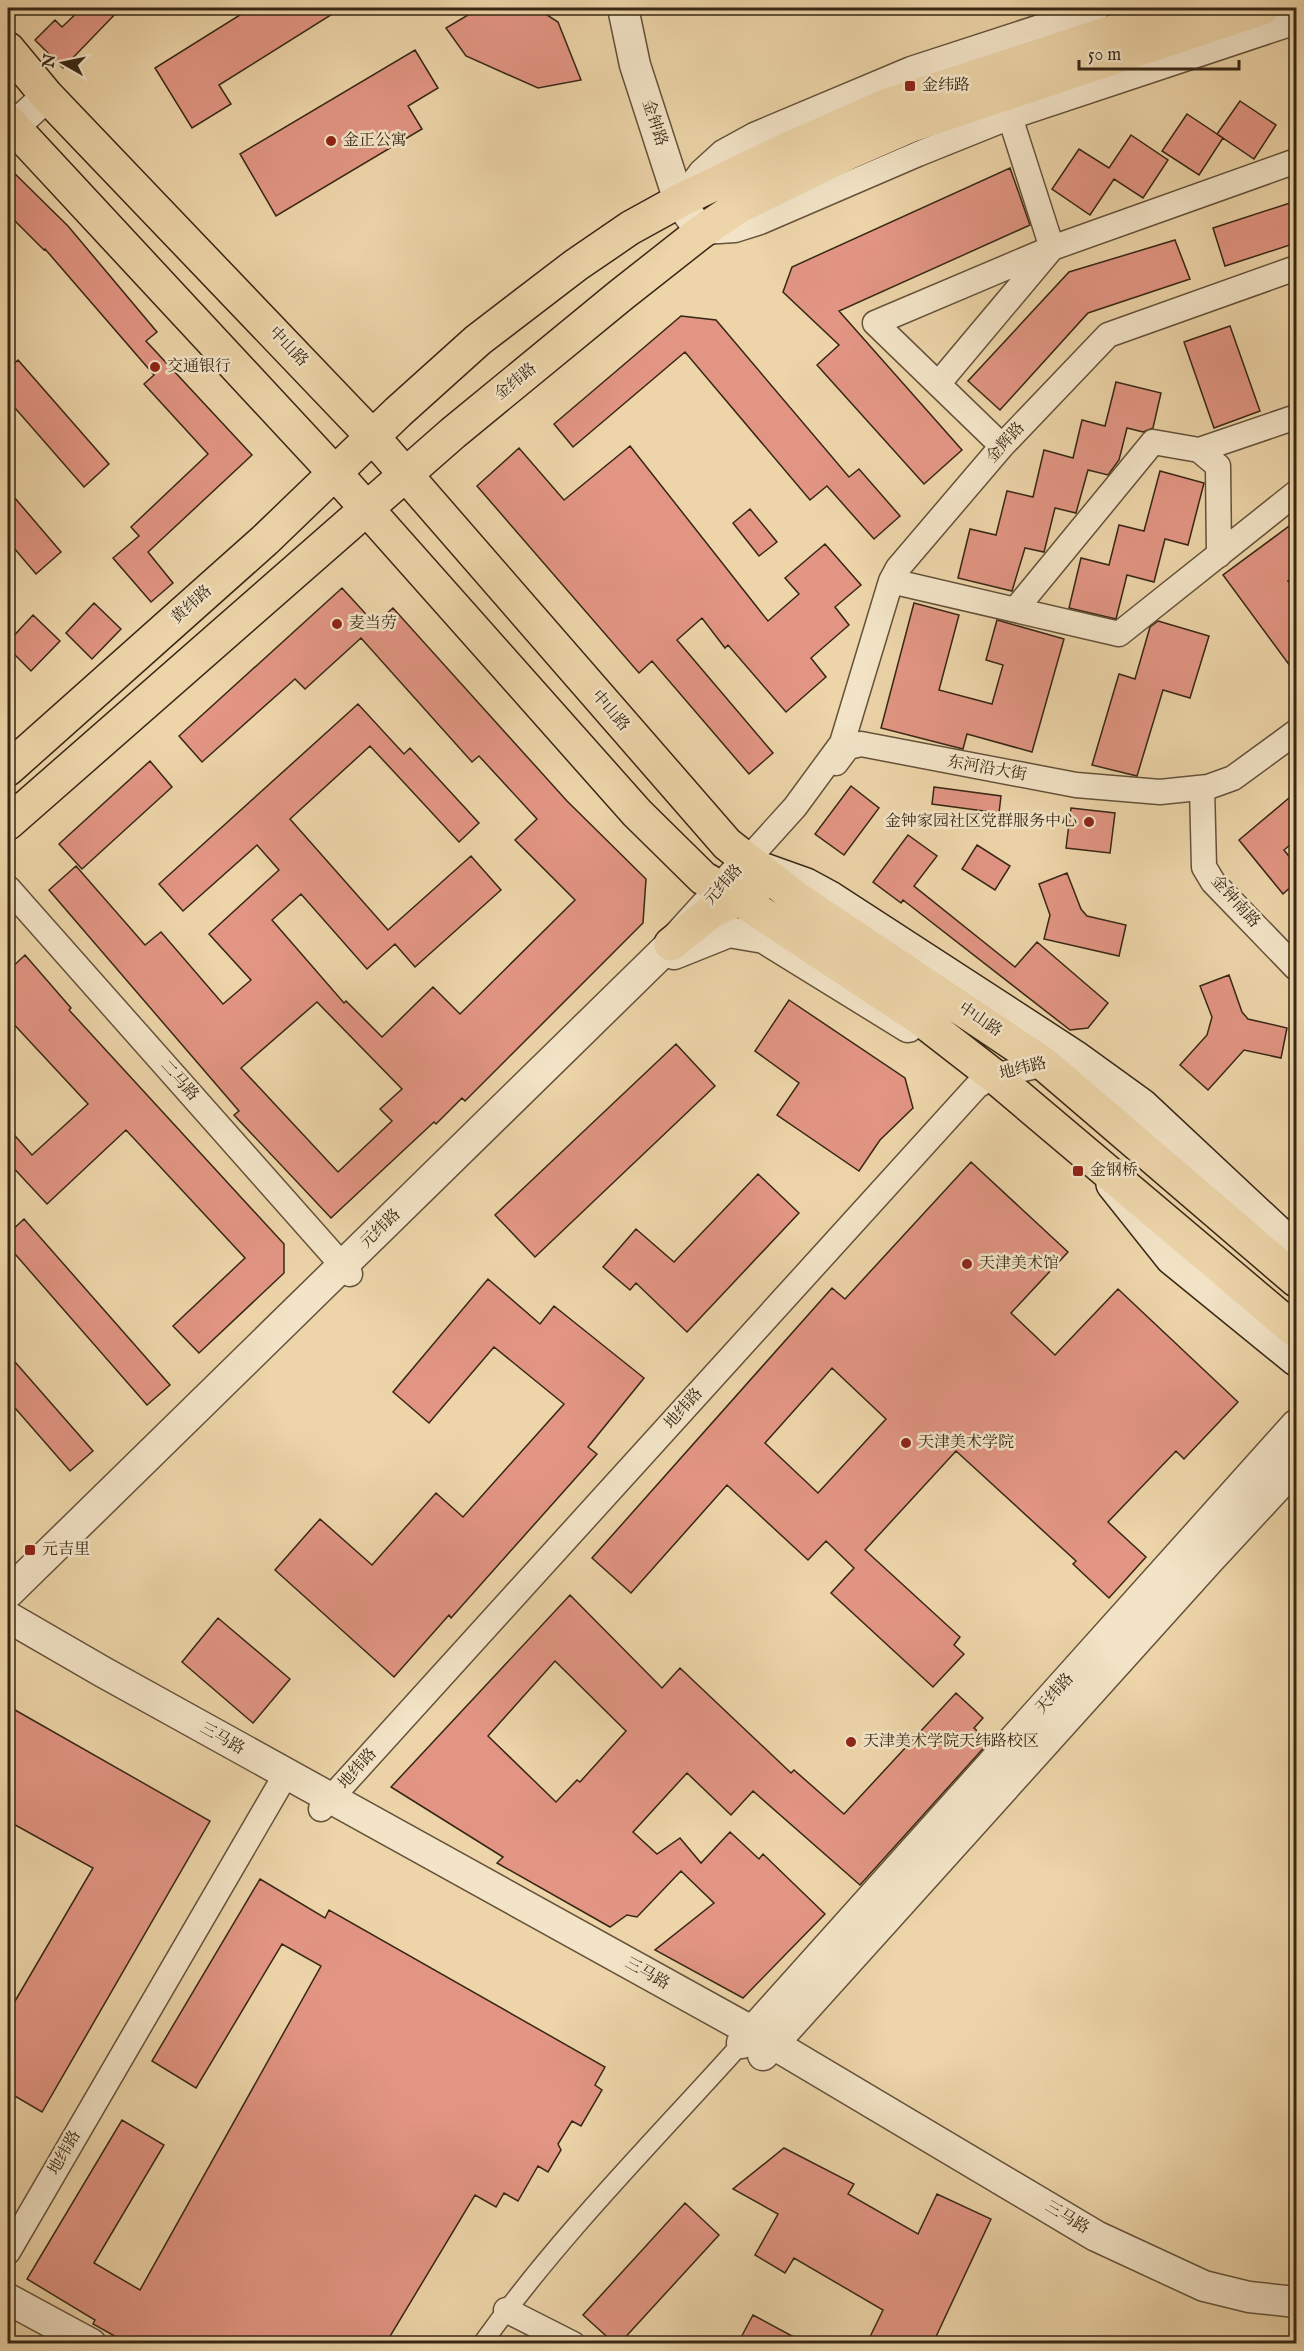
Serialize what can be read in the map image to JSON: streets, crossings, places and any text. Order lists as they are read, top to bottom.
{
  "streets": {
    "main road": ["中山路", "金纬路", "黄纬路"],
    "street": [
      "金钟路",
      "金辉路",
      "东河沿大街",
      "元纬路",
      "金钟南路",
      "地纬路",
      "二马路",
      "天纬路",
      "三马路"
    ]
  },
  "crossings": [
    ["金钟路", "金纬路"],
    ["中山路", "金纬路"],
    ["中山路", "金辉路"],
    ["中山路", "黄纬路"],
    ["中山路", "东河沿大街"],
    ["中山路", "元纬路"],
    ["中山路", "地纬路"],
    ["金辉路", "东河沿大街"],
    ["金辉路", "元纬路"],
    ["东河沿大街", "元纬路"],
    ["东河沿大街", "金钟南路"],
    ["元纬路", "二马路"],
    ["地纬路", "三马路"],
    ["天纬路", "三马路"]
  ],
  "places": {
    "transit": ["金纬路", "金钢桥", "元吉里"],
    "other": [
      "金正公寓",
      "交通银行",
      "麦当劳",
      "金钟家园社区党群服务中心",
      "天津美术馆",
      "天津美术学院",
      "天津美术学院天纬路校区"
    ]
  },
  "scale_bar": "50 m",
  "north": "left"
}
